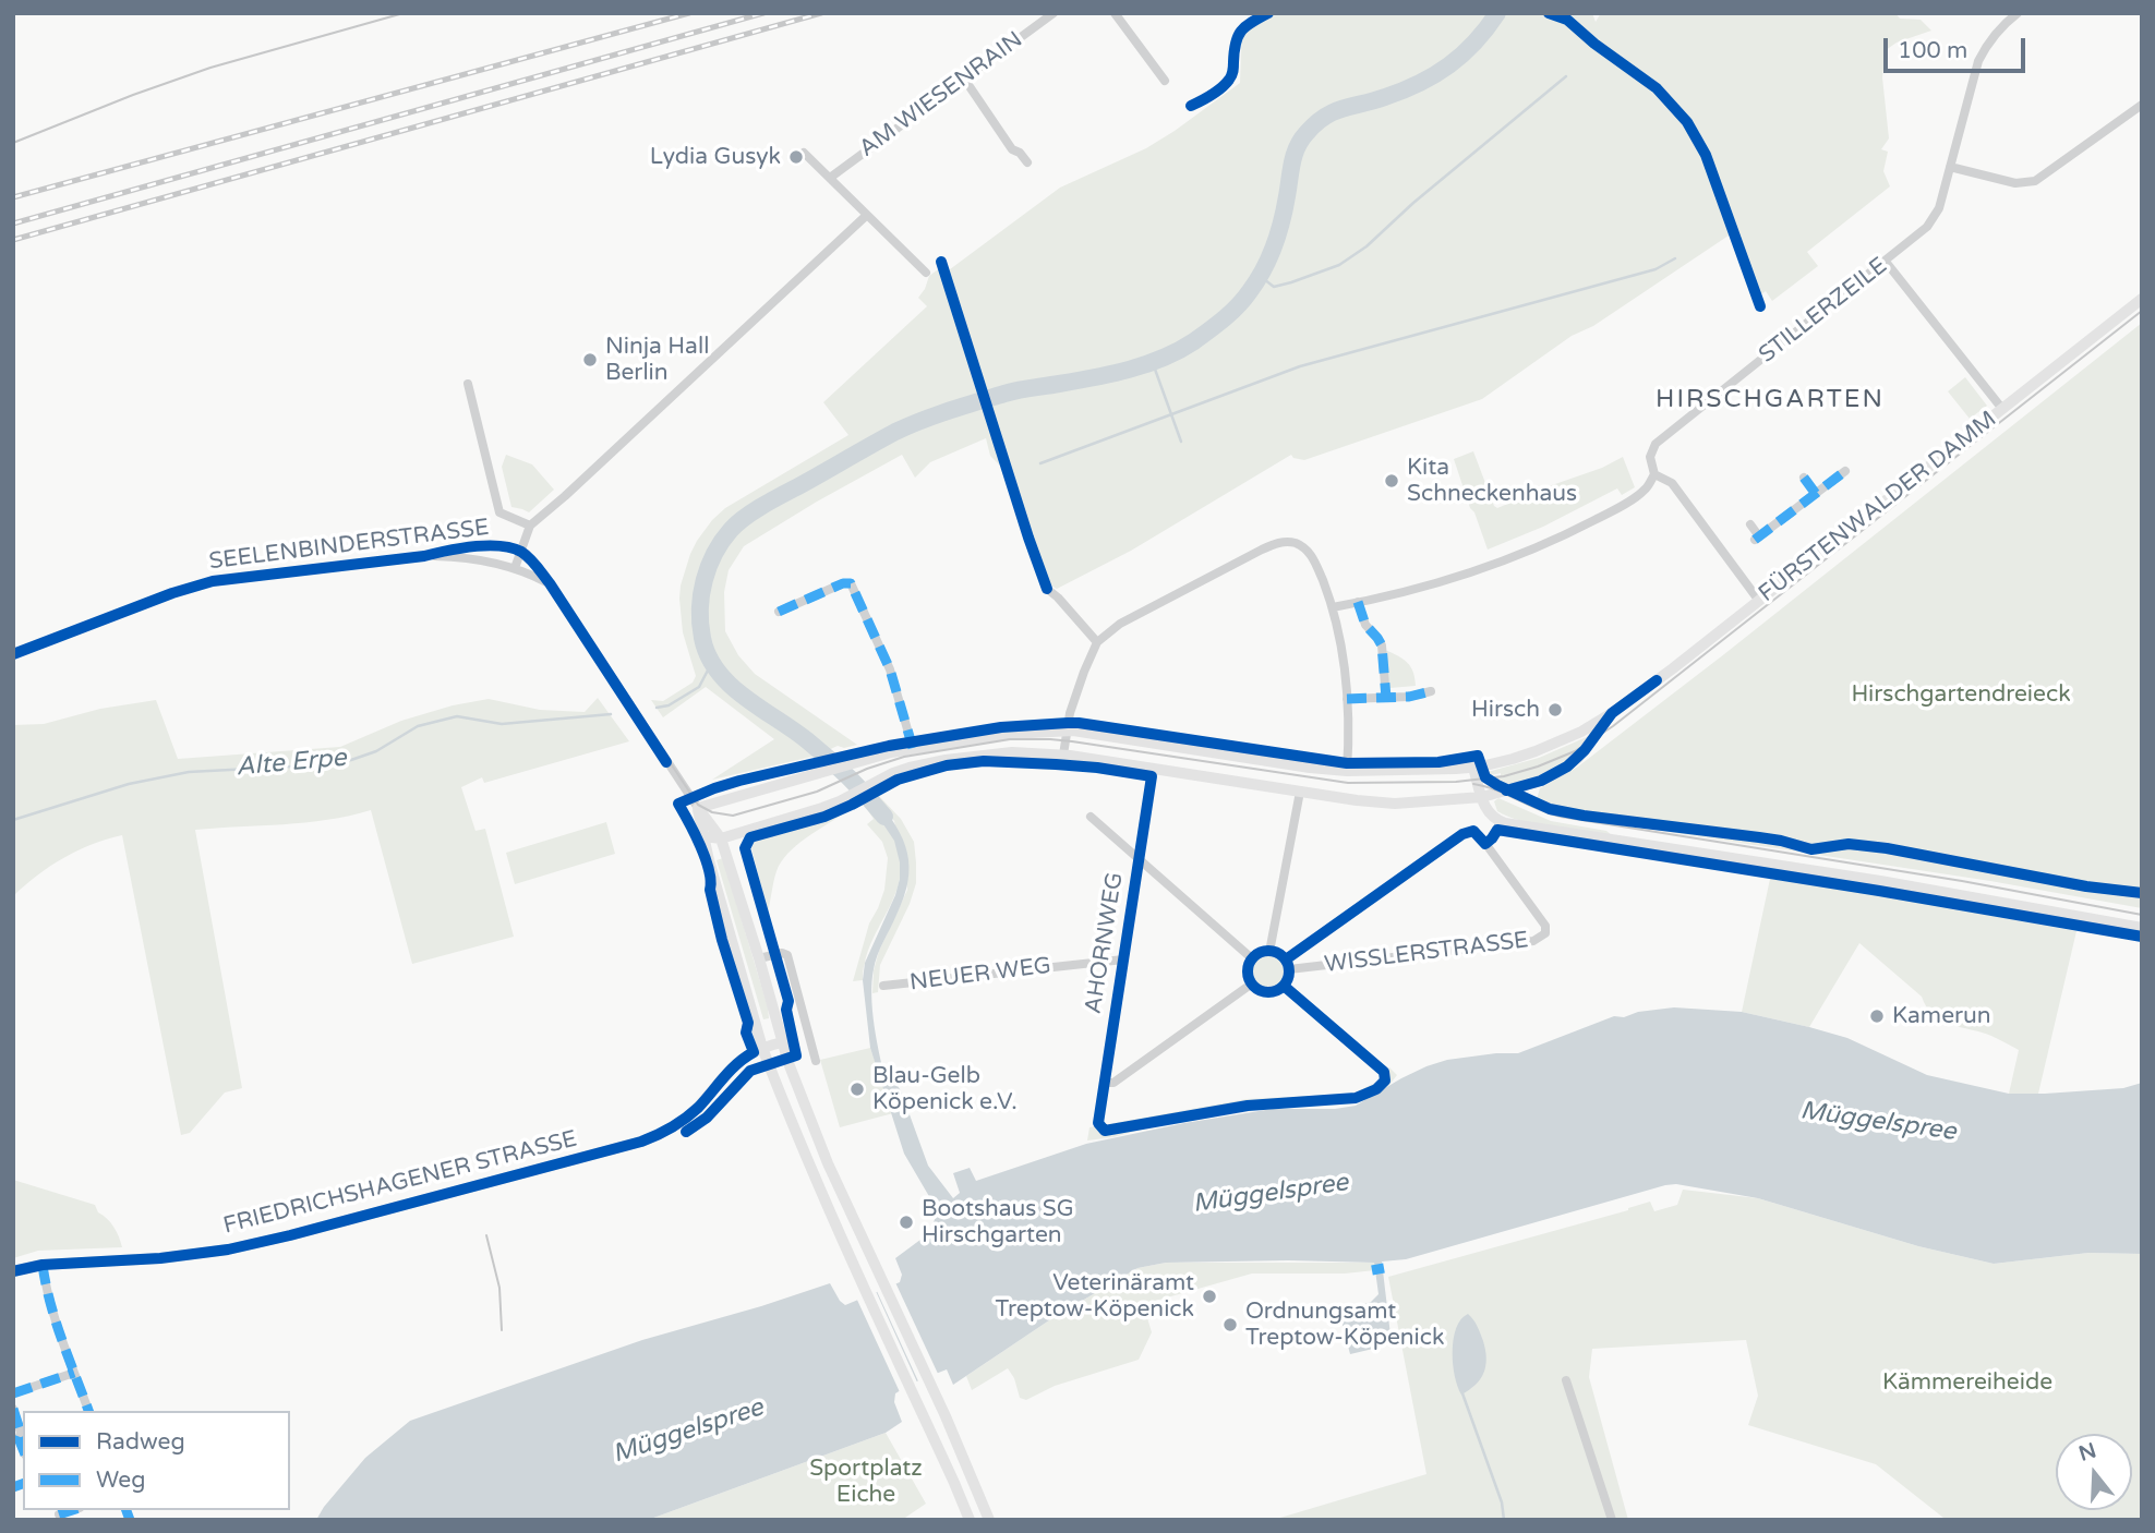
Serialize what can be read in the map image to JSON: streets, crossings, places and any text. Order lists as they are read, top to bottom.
{
  "streets": {
    "main road": ["FÜRSTENWALDER DAMM", "FRIEDRICHSHAGENER STRASSE"],
    "street": [
      "AM WIESENRAIN",
      "STILLERZEILE",
      "SEELENBINDERSTRASSE",
      "AHORNWEG",
      "WISSLERSTRASSE",
      "NEUER WEG"
    ]
  },
  "crossings": [
    ["FÜRSTENWALDER DAMM", "AHORNWEG"],
    ["AHORNWEG", "NEUER WEG"]
  ],
  "districts": ["HIRSCHGARTEN"],
  "water": ["Alte Erpe", "Müggelspree"],
  "parks": ["Hirschgartendreieck", "Kämmereiheide", "Sportplatz Eiche"],
  "places": [
    "Lydia Gusyk",
    "Ninja Hall Berlin",
    "Kita Schneckenhaus",
    "Hirsch",
    "Kamerun",
    "Blau-Gelb Köpenick e.V.",
    "Bootshaus SG Hirschgarten",
    "Veterinäramt Treptow-Köpenick",
    "Ordnungsamt Treptow-Köpenick"
  ],
  "legend": ["Radweg", "Weg"],
  "scale_bar": "100 m",
  "north": "top"
}
